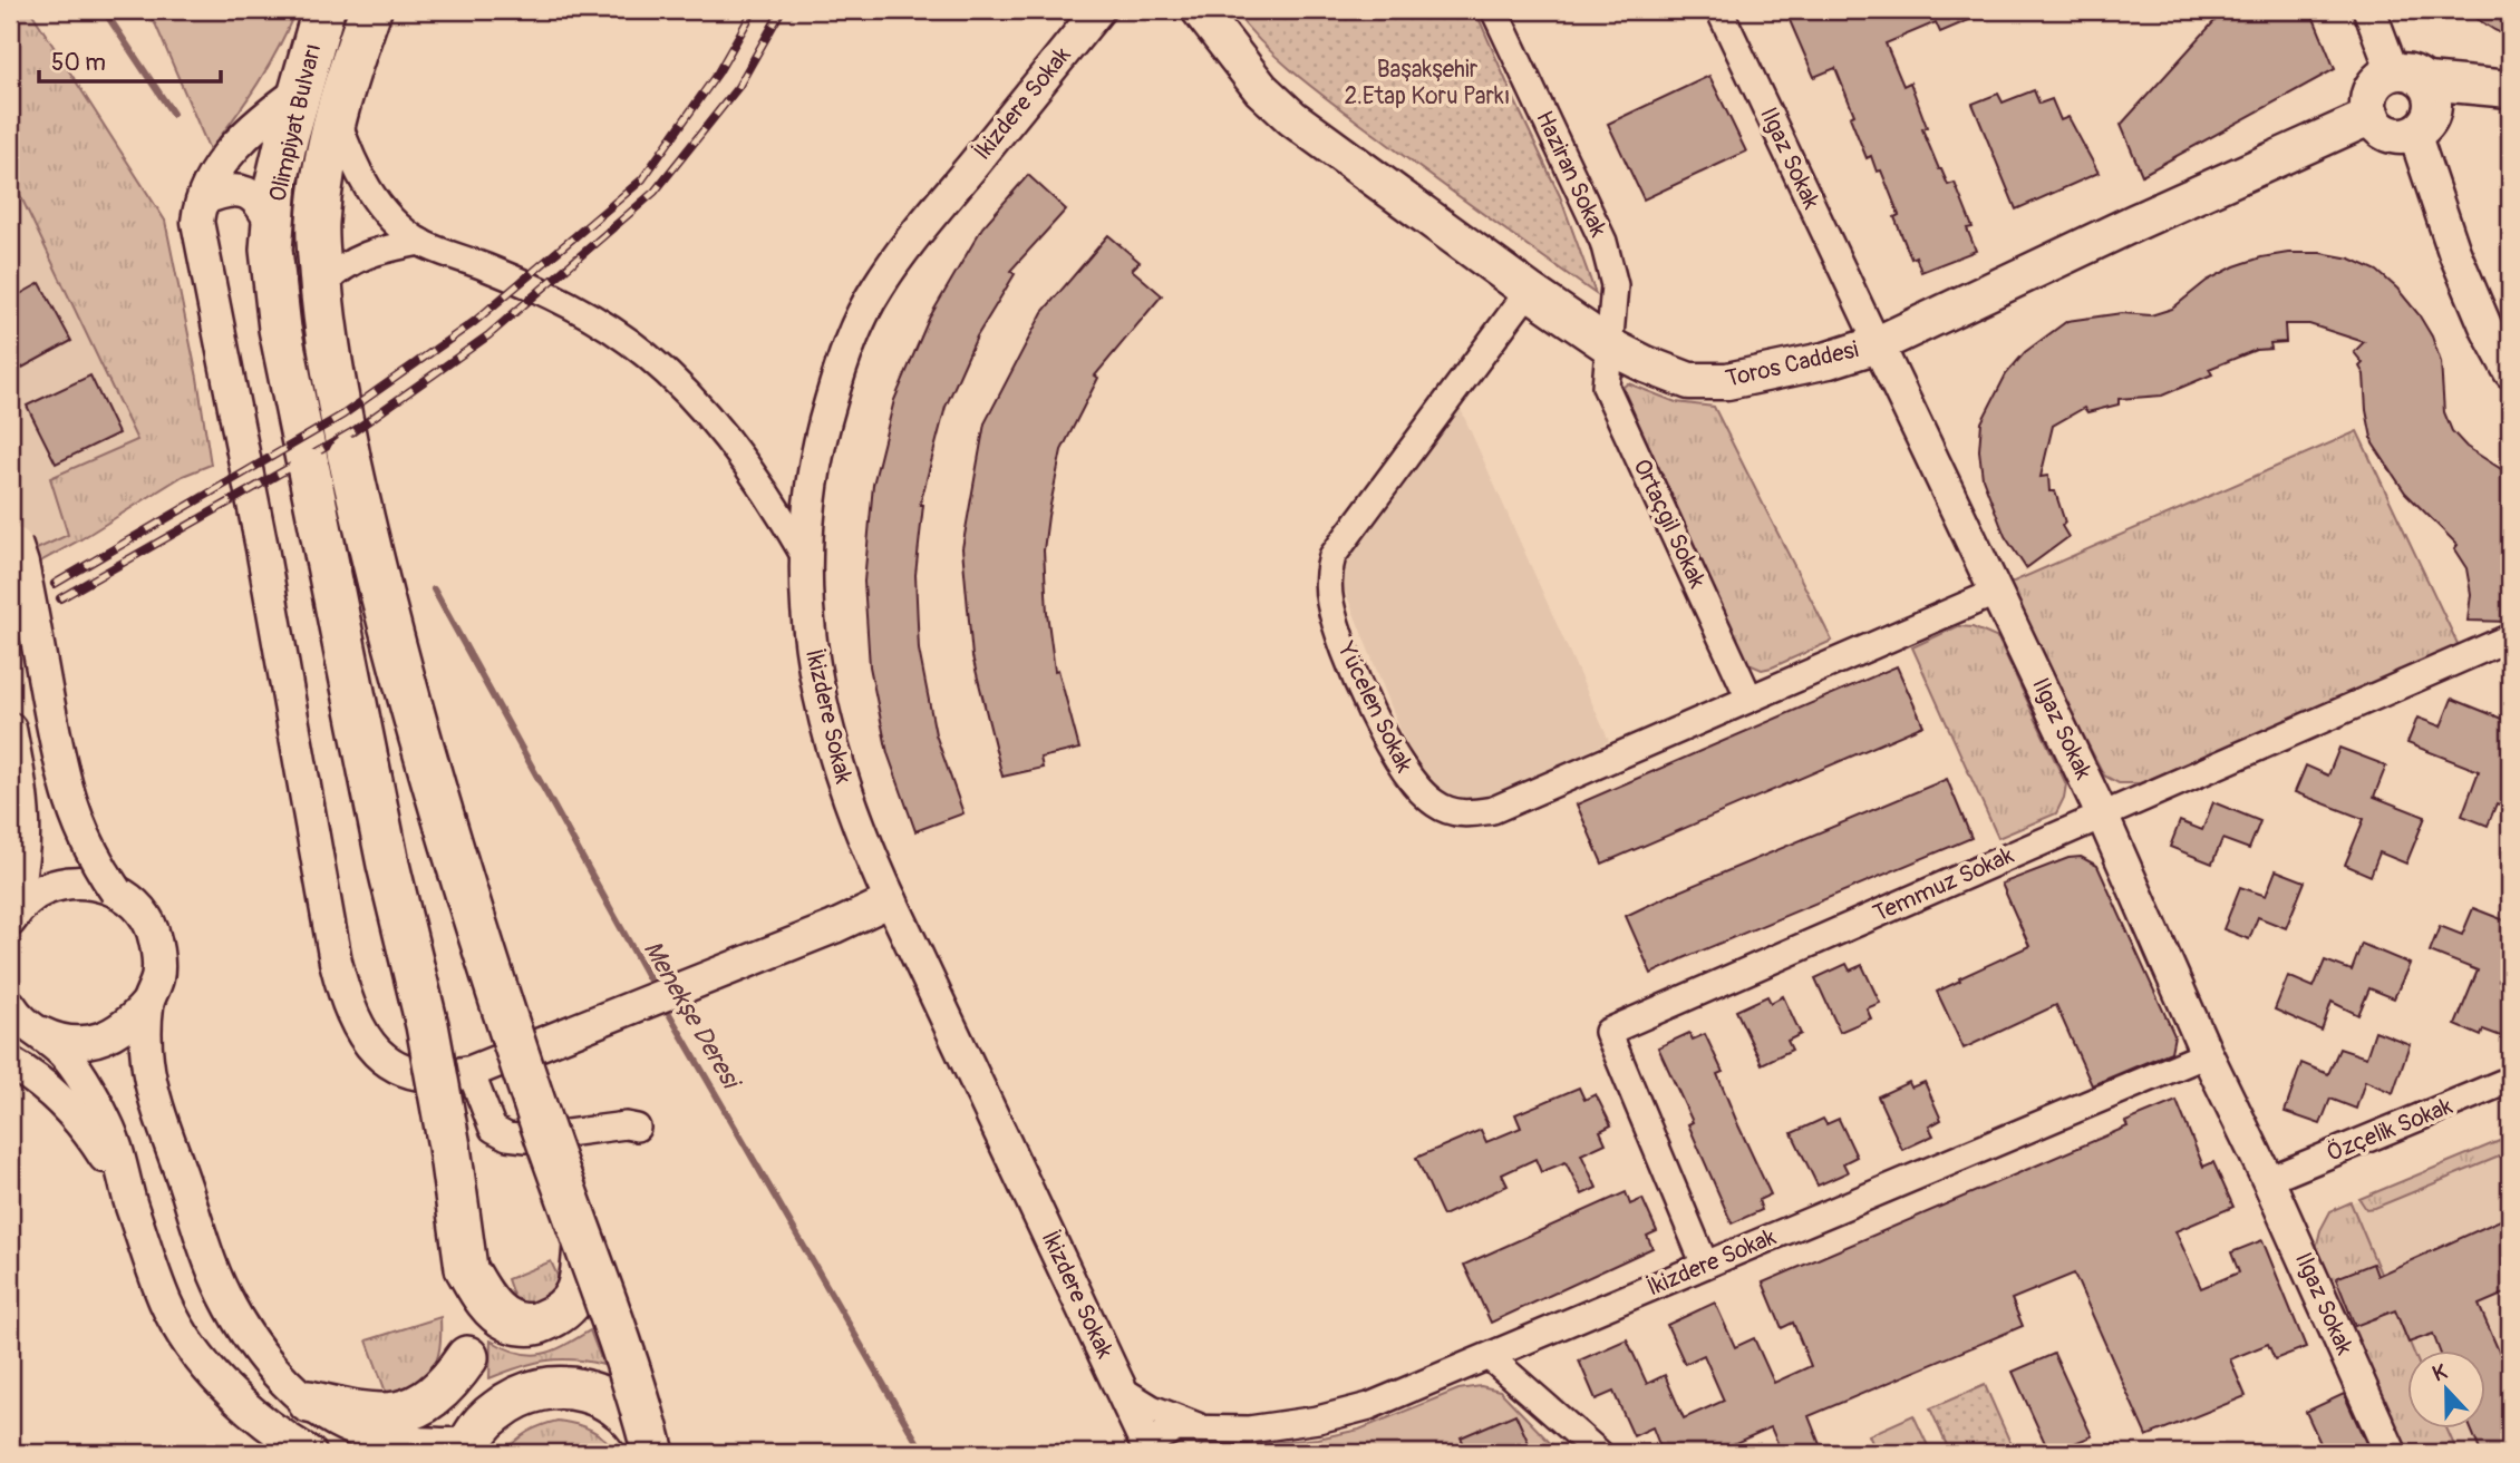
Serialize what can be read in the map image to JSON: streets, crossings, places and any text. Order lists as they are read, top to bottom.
{
  "streets": {
    "main road": ["Olimpiyat Bulvarı", "Toros Caddesi"],
    "street": [
      "İkizdere Sokak",
      "Ilgaz Sokak",
      "Haziran Sokak",
      "Ortaçgil Sokak",
      "Yücelen Sokak",
      "Temmuz Sokak",
      "Özçelik Sokak"
    ]
  },
  "crossings": [
    ["İkizdere Sokak", "Ilgaz Sokak"],
    ["İkizdere Sokak", "Temmuz Sokak"],
    ["Ilgaz Sokak", "Toros Caddesi"],
    ["Ilgaz Sokak", "Yücelen Sokak"],
    ["Ilgaz Sokak", "Temmuz Sokak"],
    ["Ilgaz Sokak", "Özçelik Sokak"],
    ["Haziran Sokak", "Toros Caddesi"],
    ["Haziran Sokak", "Ortaçgil Sokak"],
    ["Toros Caddesi", "Ortaçgil Sokak"],
    ["Toros Caddesi", "Yücelen Sokak"],
    ["Ortaçgil Sokak", "Yücelen Sokak"]
  ],
  "water": ["Menekşe Deresi"],
  "parks": ["Başakşehir 2.Etap Koru Parkı"],
  "scale_bar": "50 m",
  "north": "top"
}
